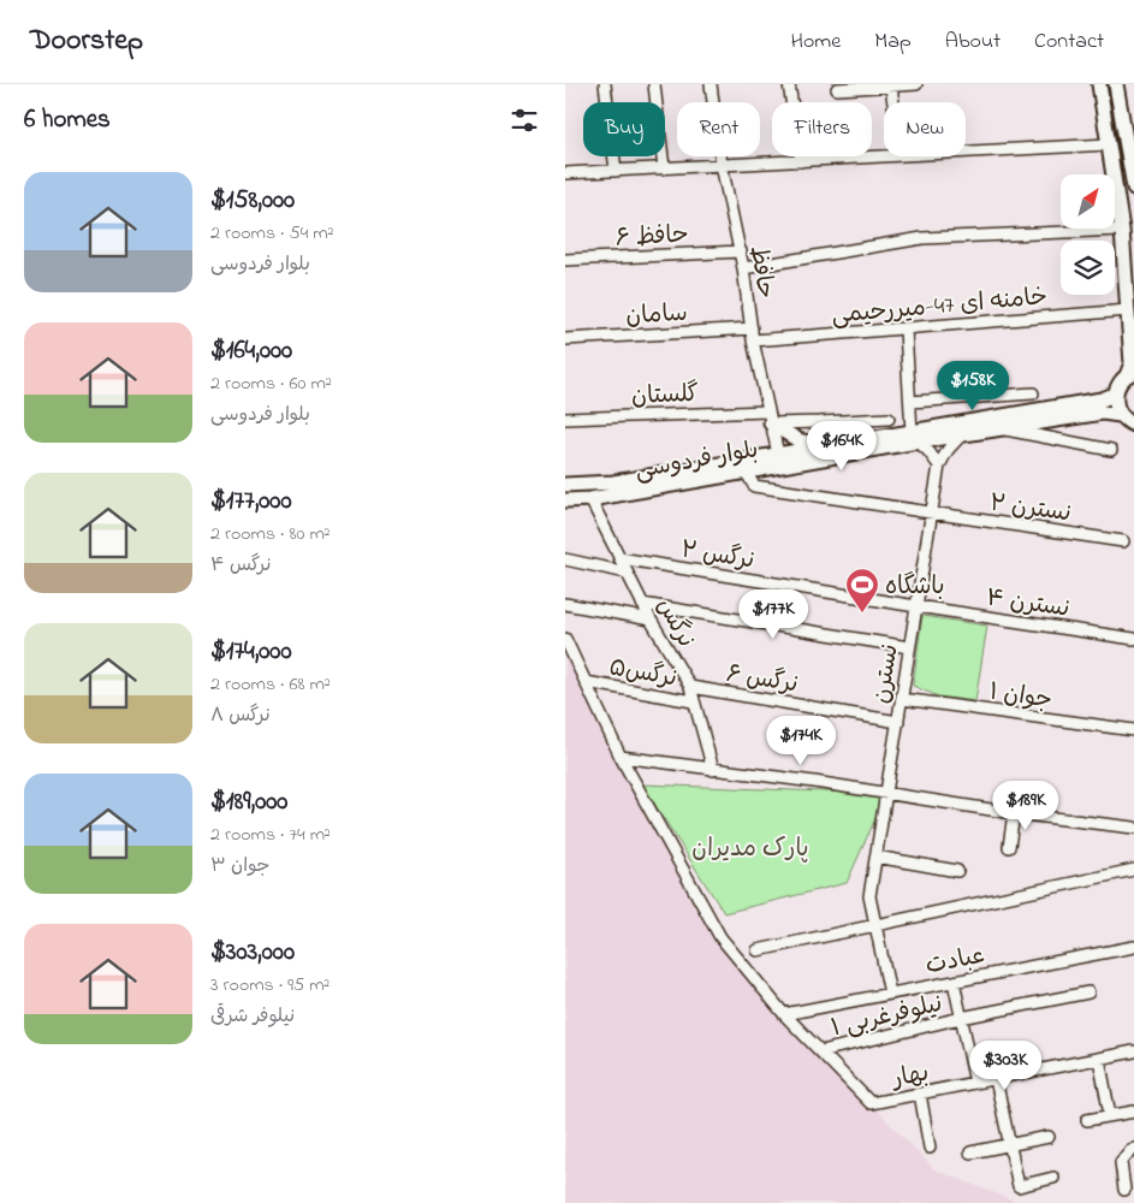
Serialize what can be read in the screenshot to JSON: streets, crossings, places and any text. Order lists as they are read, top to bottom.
{
  "streets": {
    "main road": ["بلوار فردوسی"],
    "street": [
      "حافظ ۶",
      "حافظ",
      "خامنه ای 47-میررحیمی",
      "سامان",
      "گلستان",
      "نسترن ۲",
      "نرگس ۲",
      "نسترن ۴",
      "نرگس",
      "نرگس۵",
      "نسترن",
      "نرگس ۶",
      "جوان ۱",
      "عبادت",
      "نیلوفرغربی ۱",
      "بهار"
    ]
  },
  "crossings": [
    ["حافظ ۶", "حافظ"],
    ["حافظ", "خامنه ای 47-میررحیمی"],
    ["حافظ", "سامان"],
    ["حافظ", "گلستان"],
    ["حافظ", "بلوار فردوسی"],
    ["بلوار فردوسی", "نسترن ۲"],
    ["بلوار فردوسی", "نرگس"],
    ["بلوار فردوسی", "نسترن"],
    ["نسترن ۲", "نسترن"],
    ["نرگس ۲", "نسترن ۴"],
    ["نرگس ۲", "نرگس"],
    ["نرگس ۲", "نسترن"],
    ["نسترن ۴", "نسترن"],
    ["نرگس", "نرگس۵"],
    ["نرگس", "نرگس ۶"],
    ["نسترن", "نرگس ۶"],
    ["نسترن", "جوان ۱"],
    ["نسترن", "عبادت"],
    ["نیلوفرغربی ۱", "بهار"]
  ],
  "parks": ["پارک مدیران"],
  "places": {
    "sports": ["باشگاه"]
  },
  "north": "top right",
  "page": {
    "header": "Doorstep",
    "nav": [
      "Home",
      "Map",
      "About",
      "Contact"
    ],
    "heading": "6 homes",
    "chip": [
      "Buy",
      "Rent",
      "Filters",
      "New"
    ],
    "list": [
      {
        "name": "$158,000",
        "note": "2 rooms · 54 m² · بلوار فردوسی"
      },
      {
        "name": "$164,000",
        "note": "2 rooms · 60 m² · بلوار فردوسی"
      },
      {
        "name": "$177,000",
        "note": "2 rooms · 80 m² · نرگس ۴"
      },
      {
        "name": "$174,000",
        "note": "2 rooms · 68 m² · نرگس ۸"
      },
      {
        "name": "$189,000",
        "note": "2 rooms · 74 m² · جوان ۳"
      },
      {
        "name": "$303,000",
        "note": "3 rooms · 95 m² · نیلوفر شرقی"
      }
    ],
    "price": [
      "$158K",
      "$164K",
      "$177K",
      "$174K",
      "$189K",
      "$303K"
    ]
  }
}
